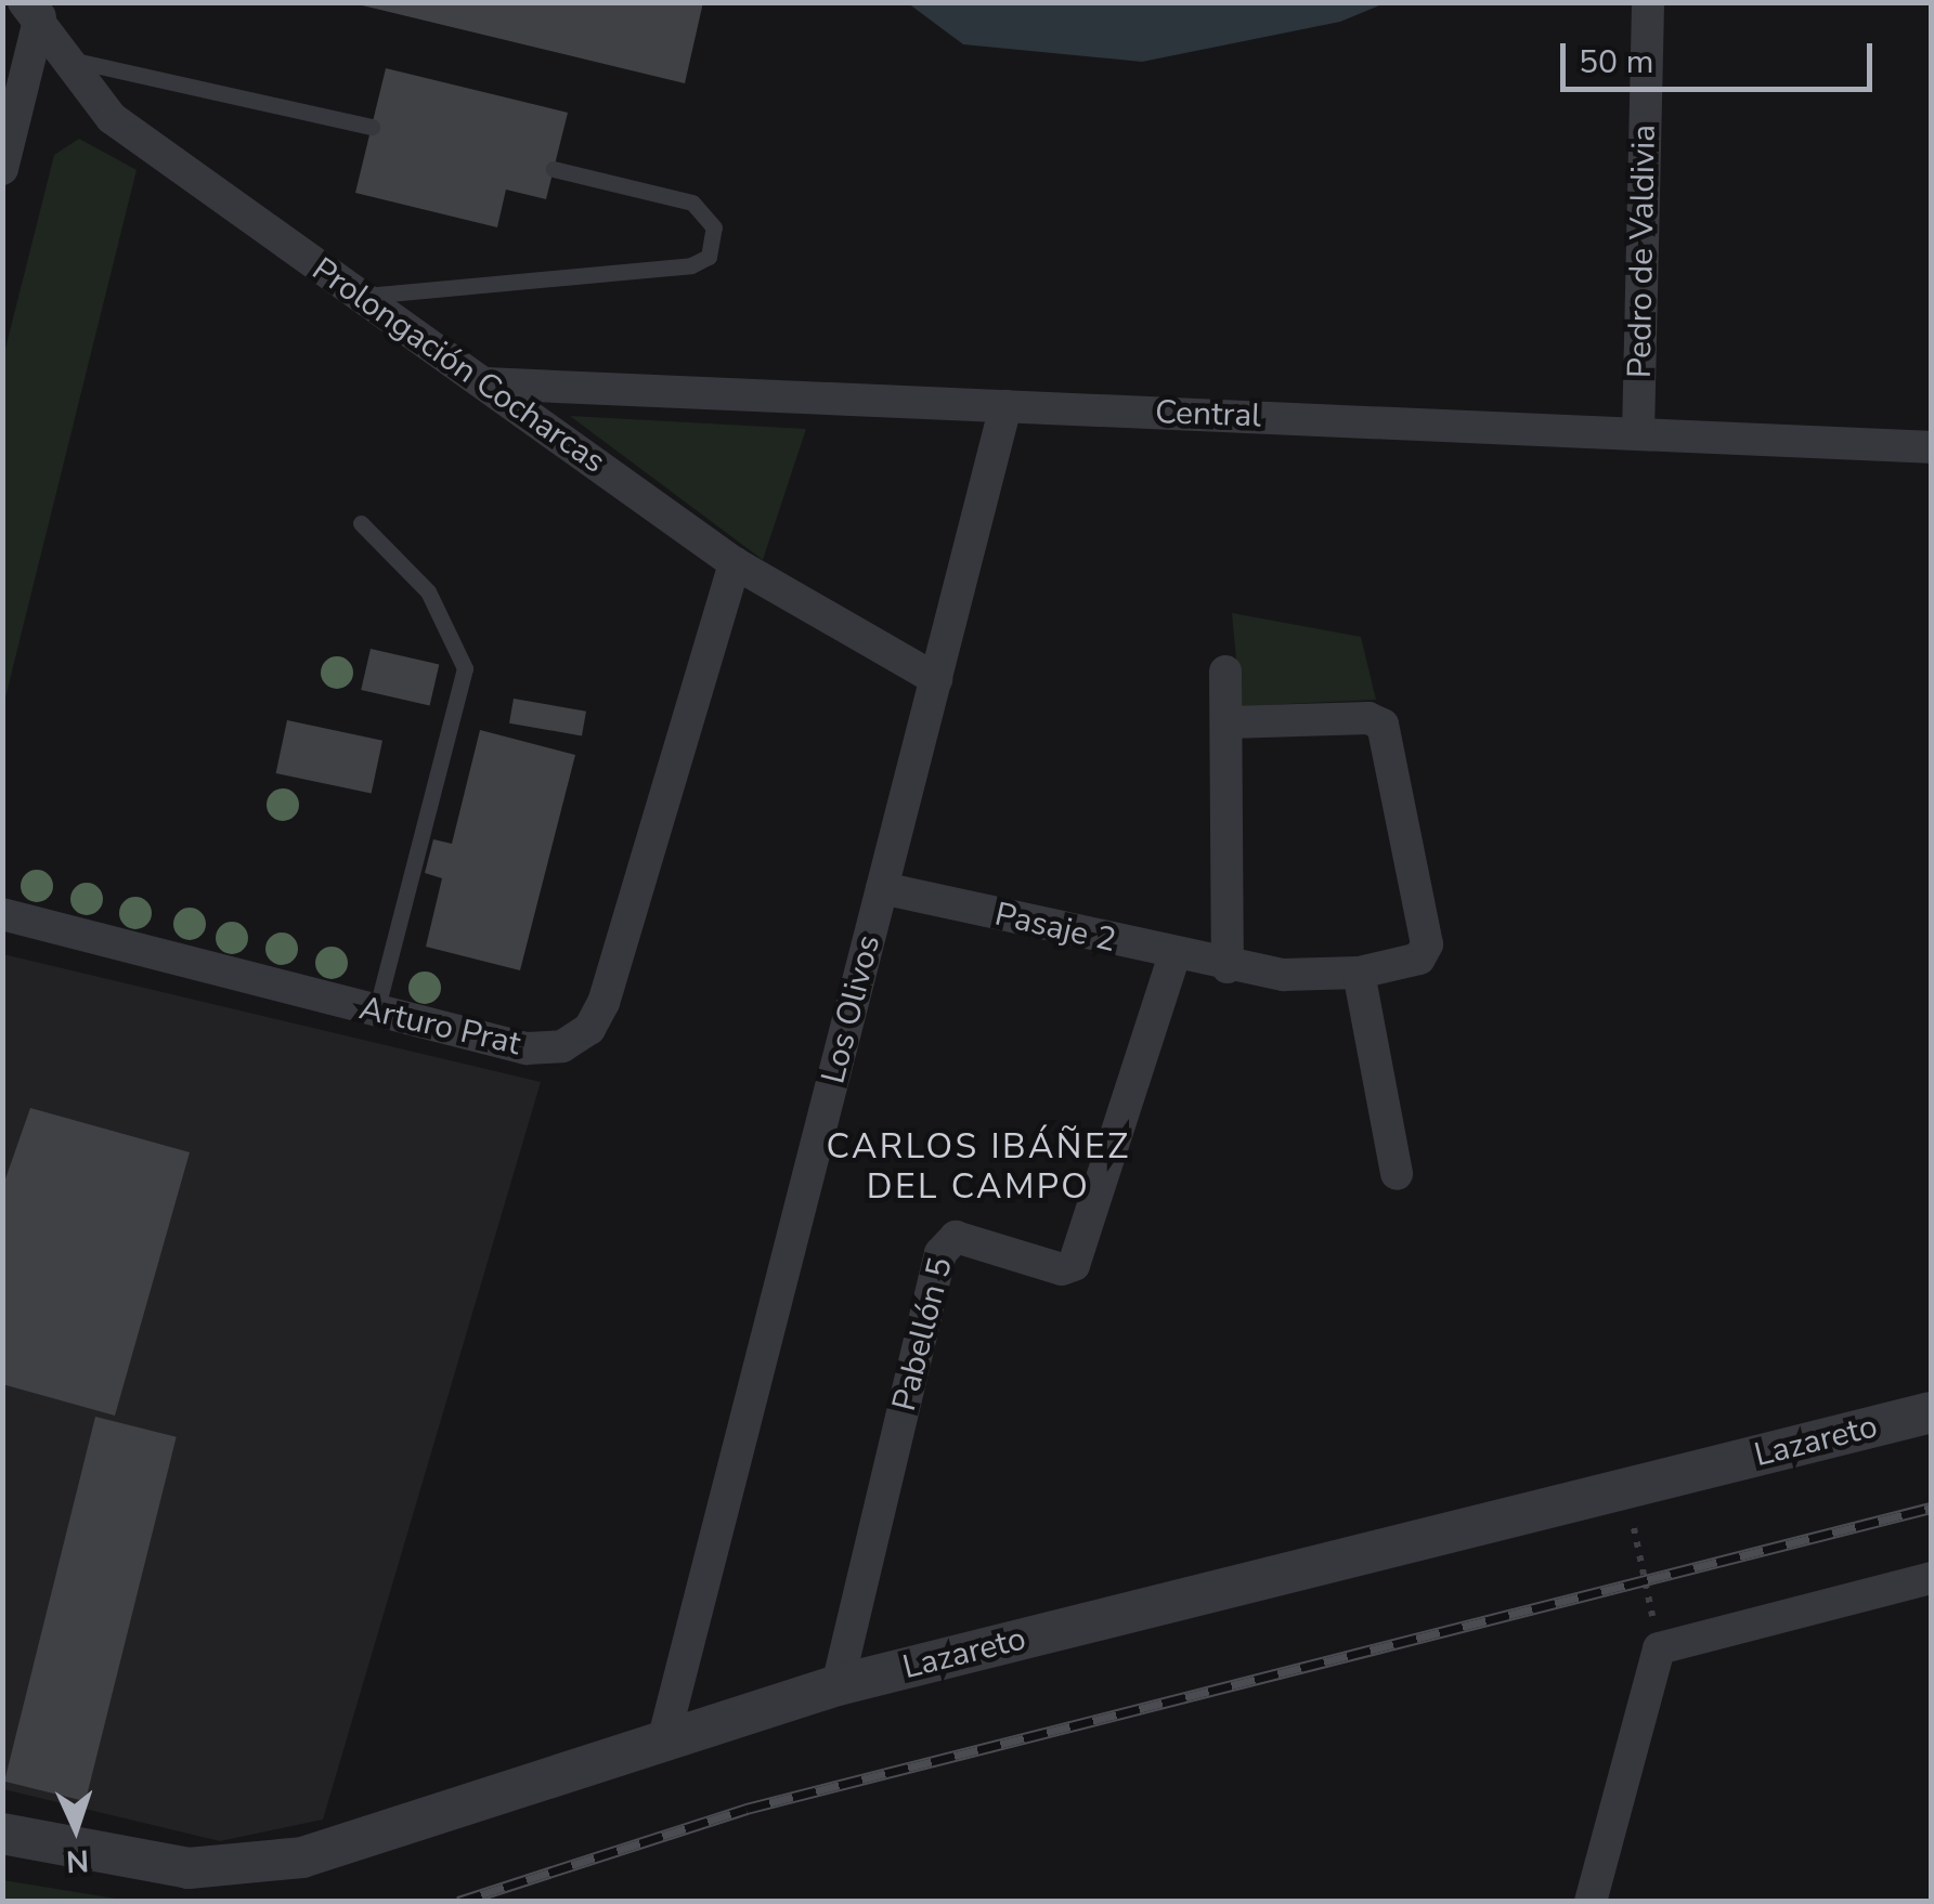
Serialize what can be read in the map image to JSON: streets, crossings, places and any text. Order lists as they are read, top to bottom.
{
  "streets": {
    "street": [
      "Pedro de Valdivia",
      "Prolongación Cocharcas",
      "Central",
      "Pasaje 2",
      "Los Olivos",
      "Arturo Prat",
      "Pabellón 5",
      "Lazareto"
    ]
  },
  "crossings": [
    ["Pedro de Valdivia", "Central"],
    ["Prolongación Cocharcas", "Central"],
    ["Prolongación Cocharcas", "Los Olivos"],
    ["Prolongación Cocharcas", "Arturo Prat"],
    ["Central", "Los Olivos"],
    ["Pasaje 2", "Los Olivos"],
    ["Pasaje 2", "Pabellón 5"],
    ["Los Olivos", "Lazareto"],
    ["Pabellón 5", "Lazareto"]
  ],
  "districts": ["CARLOS IBÁÑEZ DEL CAMPO"],
  "scale_bar": "50 m",
  "north": "bottom"
}
